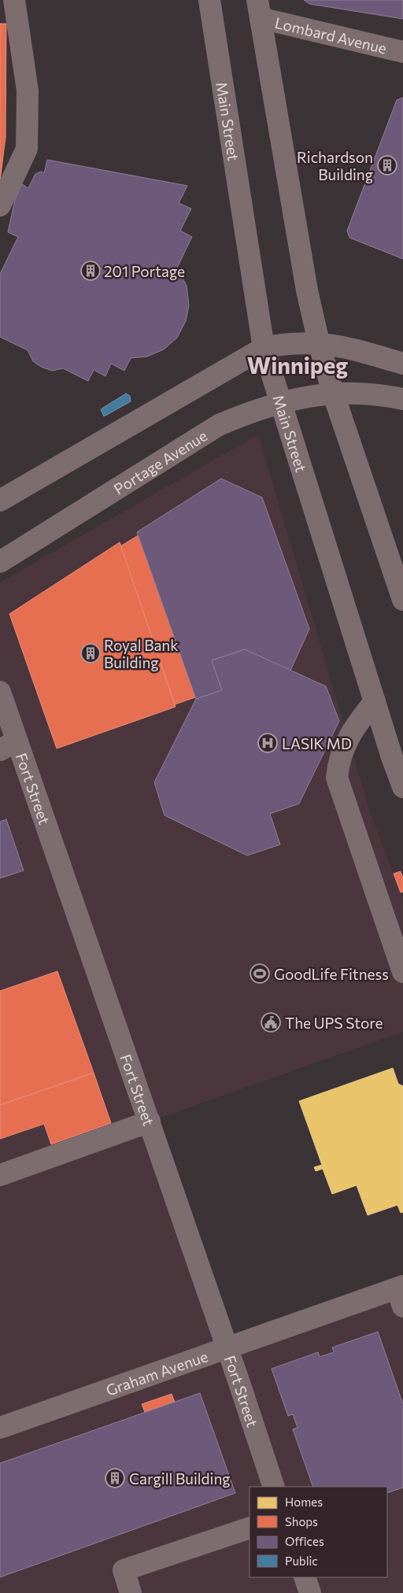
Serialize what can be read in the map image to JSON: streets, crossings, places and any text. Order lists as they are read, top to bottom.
{
  "streets": {
    "main road": ["Main Street", "Portage Avenue"],
    "street": ["Lombard Avenue", "Fort Street", "Graham Avenue"]
  },
  "crossings": [
    ["Main Street", "Portage Avenue"],
    ["Fort Street", "Graham Avenue"]
  ],
  "districts": ["Winnipeg"],
  "places": {
    "building": [
      "Richardson Building",
      "201 Portage",
      "Royal Bank Building",
      "Cargill Building"
    ],
    "hospital": ["LASIK MD"],
    "sports": ["GoodLife Fitness"],
    "public building": ["The UPS Store"]
  },
  "legend": [
    "Homes",
    "Shops",
    "Offices",
    "Public"
  ]
}
